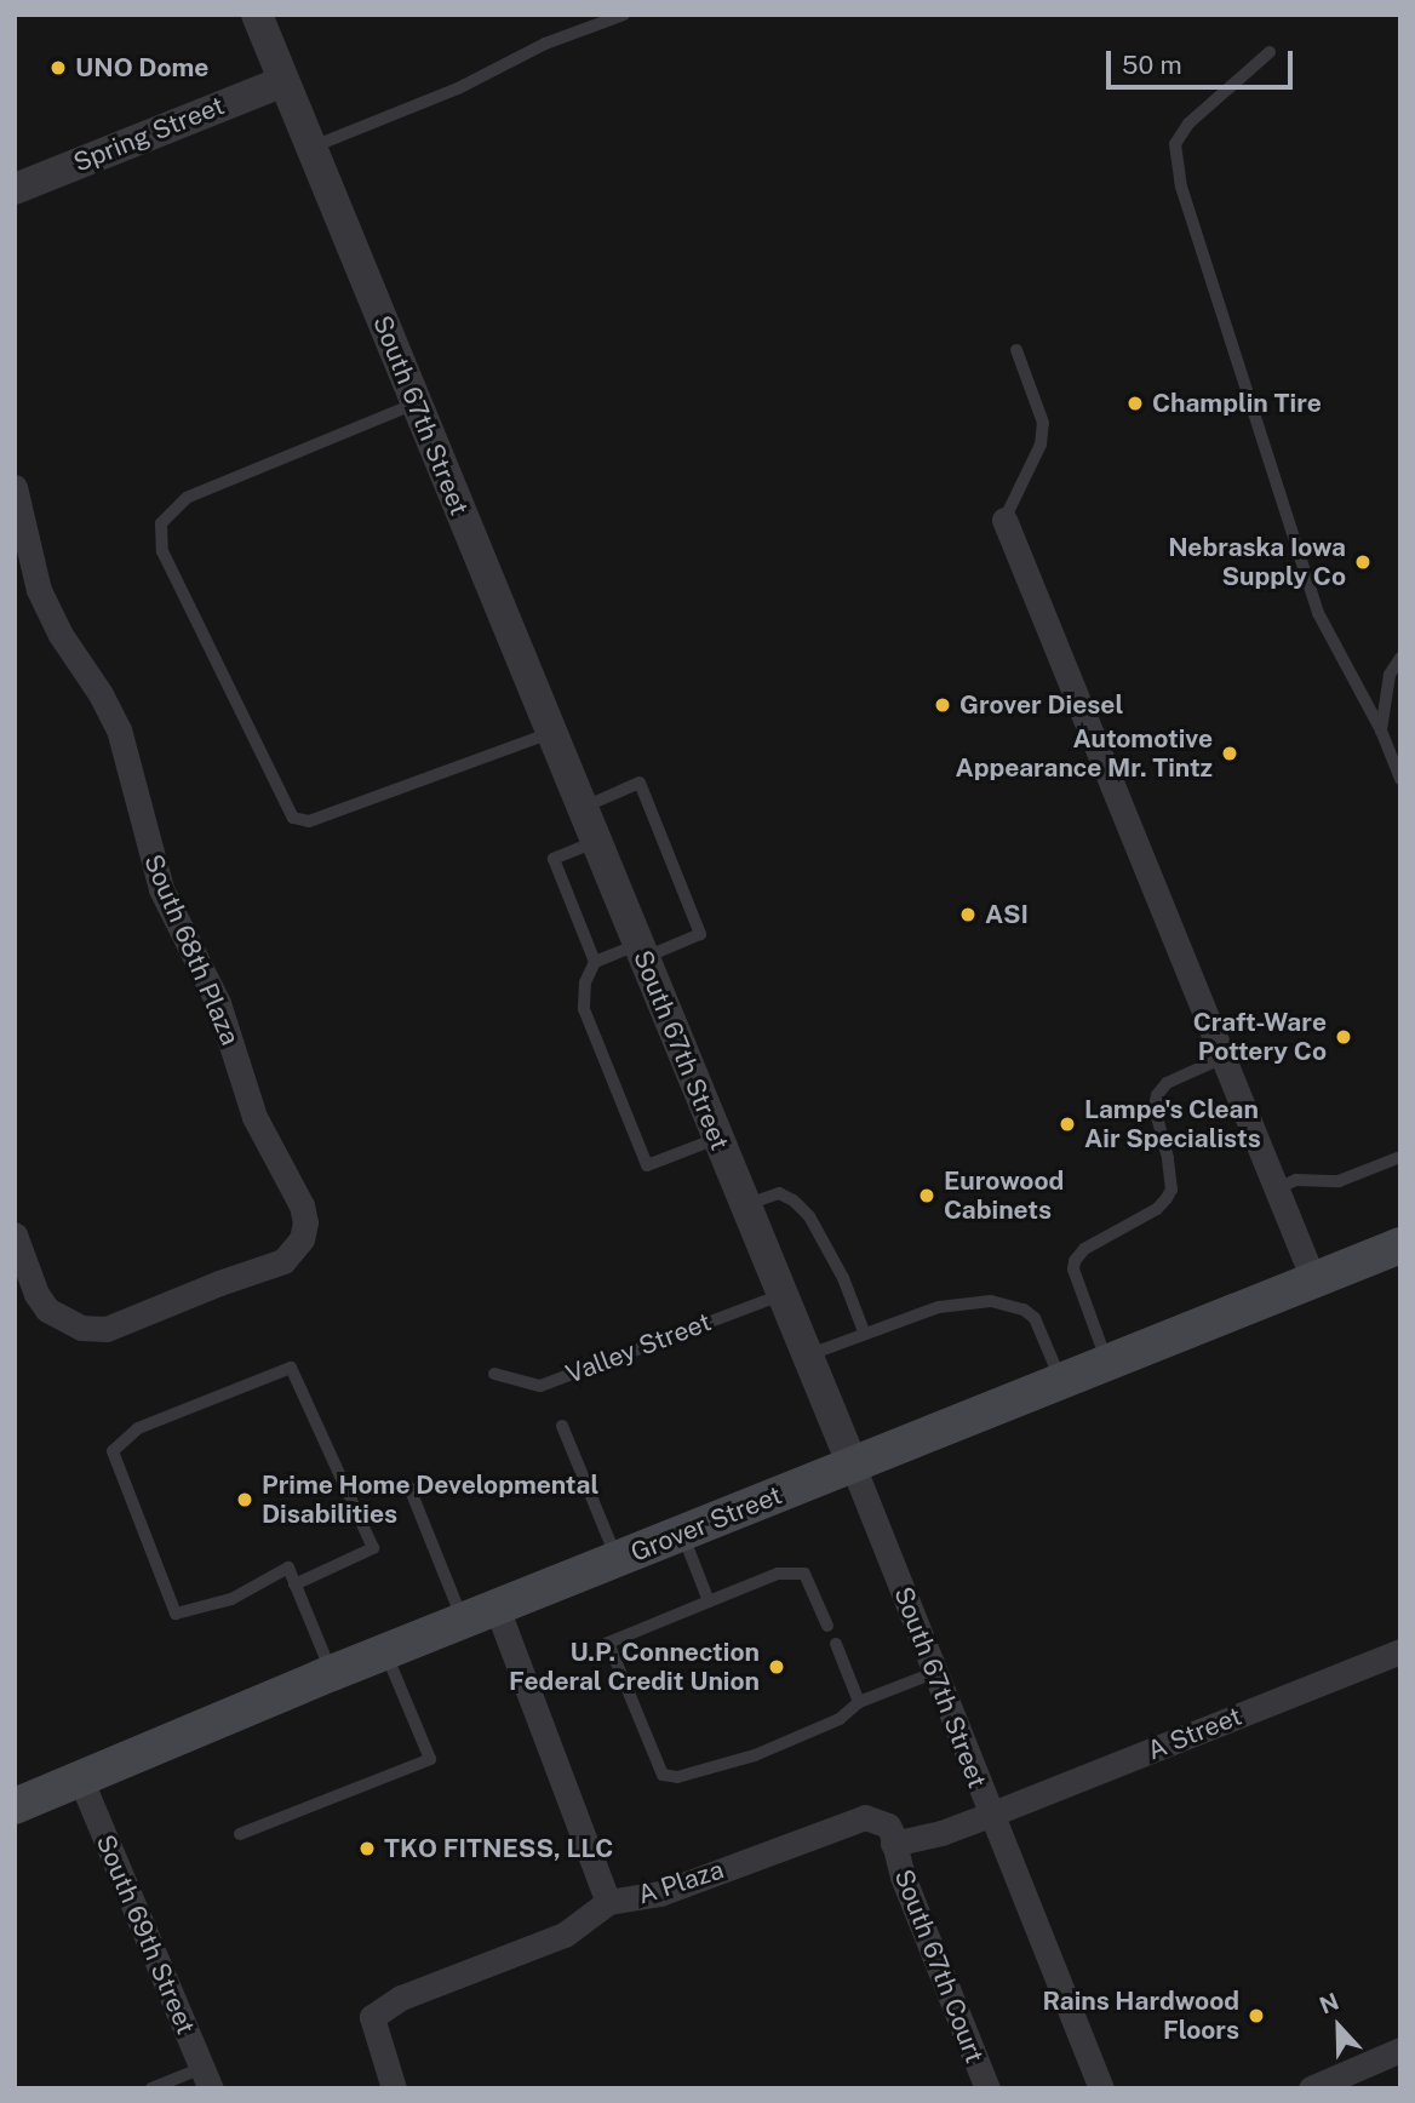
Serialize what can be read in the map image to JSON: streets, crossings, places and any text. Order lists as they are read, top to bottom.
{
  "streets": {
    "main road": ["Grover Street"],
    "street": [
      "Spring Street",
      "South 67th Street",
      "South 68th Plaza",
      "A Street",
      "A Plaza",
      "South 69th Street",
      "South 67th Court"
    ],
    "lane": ["Valley Street"]
  },
  "crossings": [
    ["Spring Street", "South 67th Street"],
    ["South 67th Street", "Valley Street"],
    ["South 67th Street", "Grover Street"],
    ["South 67th Street", "A Street"],
    ["Grover Street", "South 69th Street"],
    ["A Plaza", "South 67th Court"]
  ],
  "places": [
    "UNO Dome",
    "Champlin Tire",
    "Nebraska Iowa Supply Co",
    "Grover Diesel",
    "Automotive Appearance Mr. Tintz",
    "ASI",
    "Craft-Ware Pottery Co",
    "Lampe's Clean Air Specialists",
    "Eurowood Cabinets",
    "Prime Home Developmental Disabilities",
    "U.P. Connection Federal Credit Union",
    "TKO FITNESS, LLC",
    "Rains Hardwood Floors"
  ],
  "scale_bar": "50 m",
  "north": "top"
}
